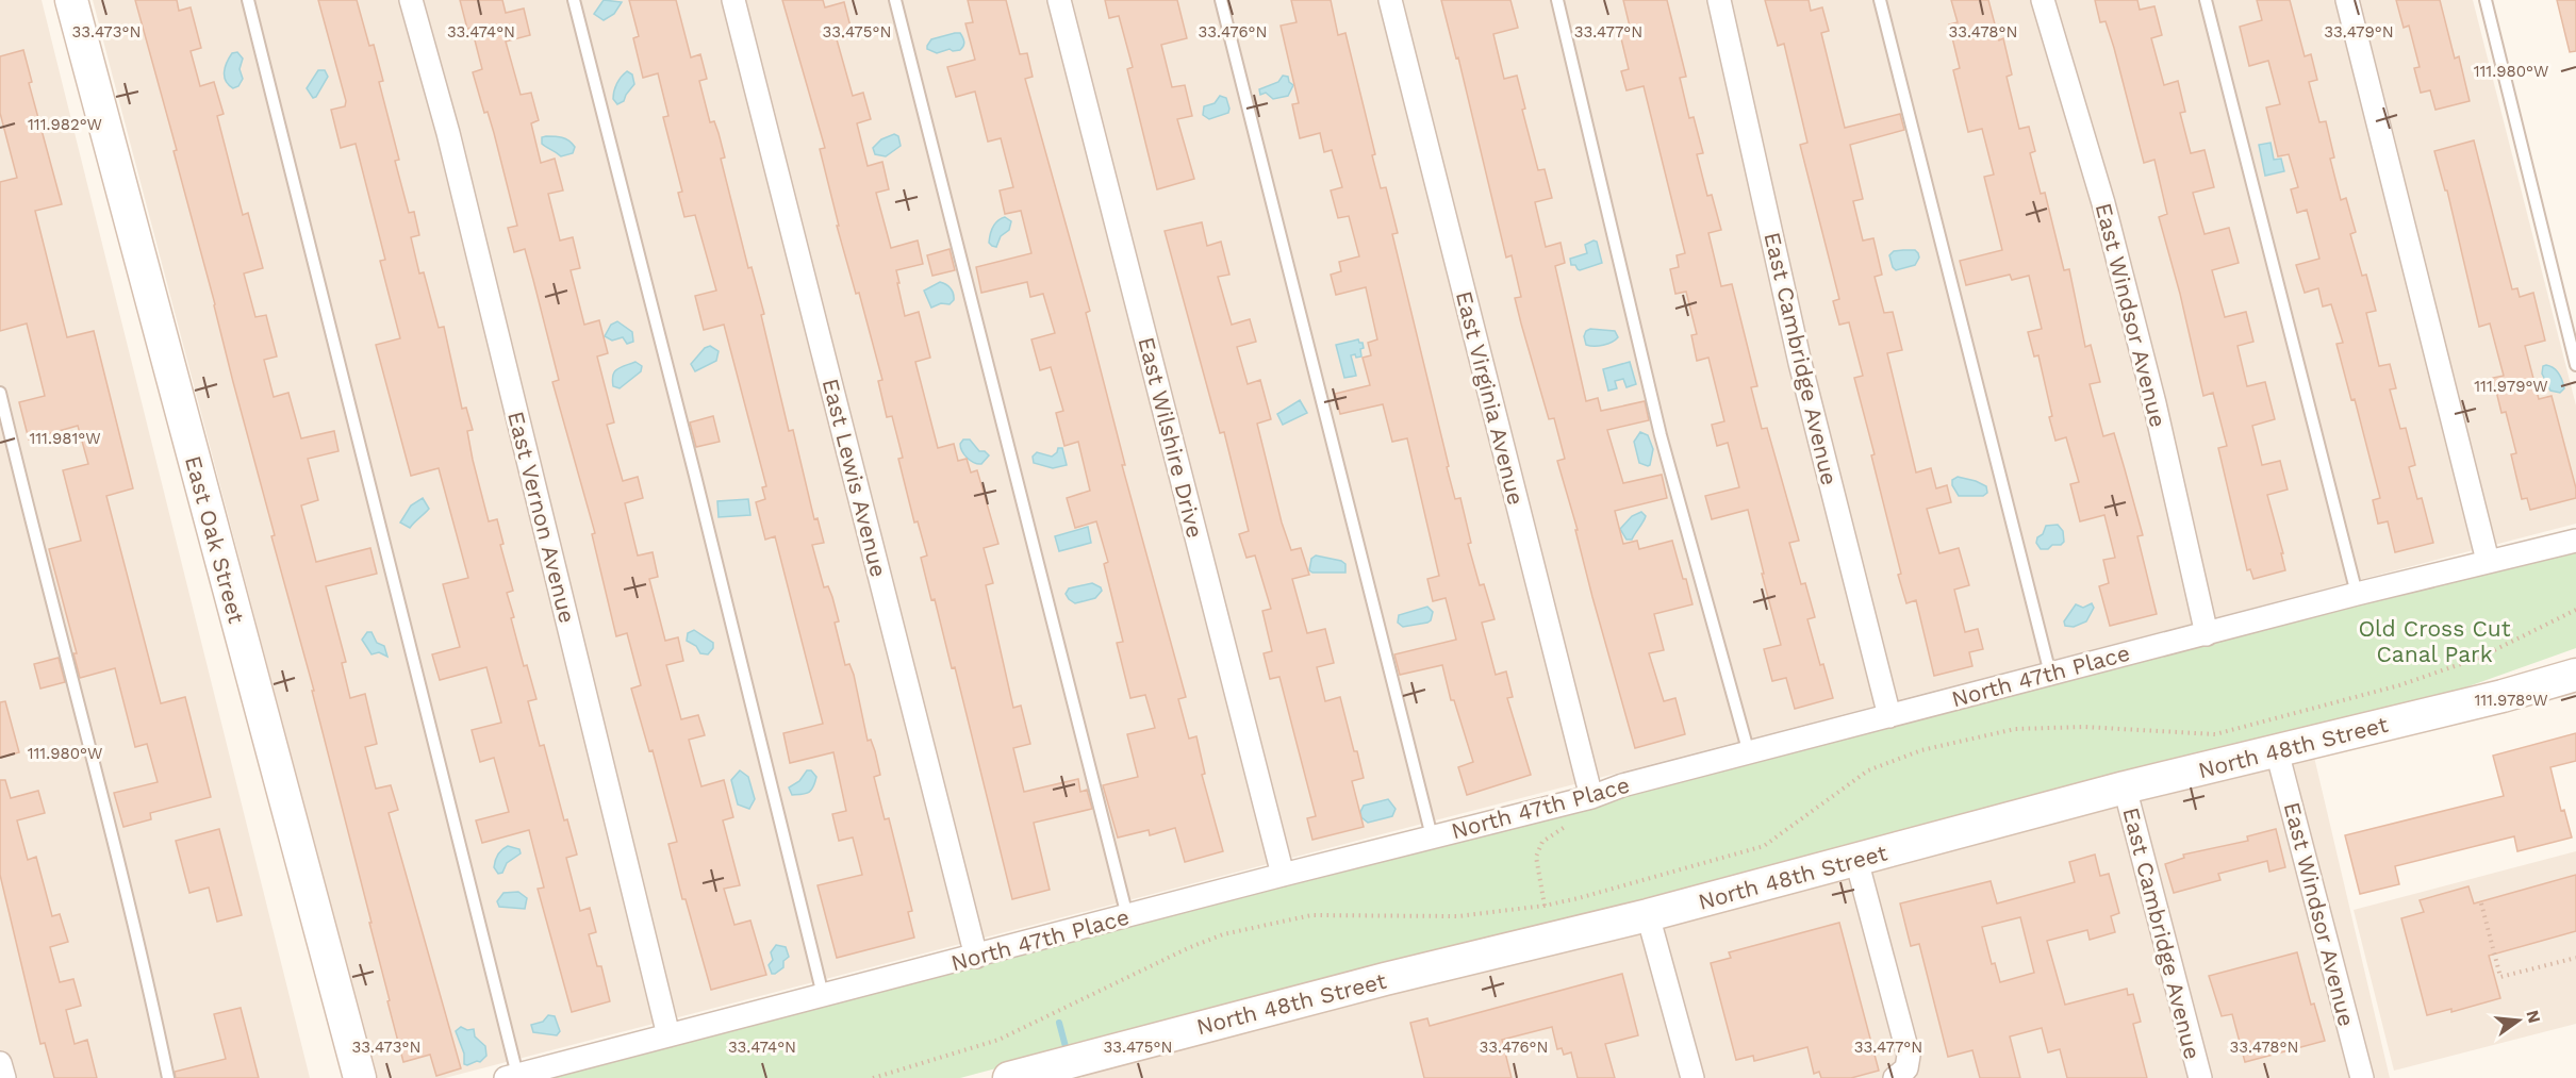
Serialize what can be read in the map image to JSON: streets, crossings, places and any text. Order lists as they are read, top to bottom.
{
  "streets": {
    "street": [
      "East Windsor Avenue",
      "East Cambridge Avenue",
      "East Virginia Avenue",
      "East Wilshire Drive",
      "East Lewis Avenue",
      "East Vernon Avenue",
      "East Oak Street",
      "North 47th Place",
      "North 48th Street"
    ]
  },
  "crossings": [
    ["East Windsor Avenue", "North 47th Place"],
    ["East Windsor Avenue", "North 48th Street"],
    ["East Cambridge Avenue", "North 47th Place"],
    ["East Cambridge Avenue", "North 48th Street"],
    ["East Virginia Avenue", "North 47th Place"],
    ["East Wilshire Drive", "North 47th Place"],
    ["East Lewis Avenue", "North 47th Place"],
    ["East Vernon Avenue", "North 47th Place"]
  ],
  "parks": ["Old Cross Cut Canal Park"],
  "north": "right",
  "coordinates": [
    "33.473°N",
    "33.474°N",
    "33.475°N",
    "33.476°N",
    "33.477°N",
    "33.478°N",
    "33.479°N",
    "111.980°W",
    "111.982°W",
    "111.979°W",
    "111.981°W",
    "111.978°W"
  ]
}
